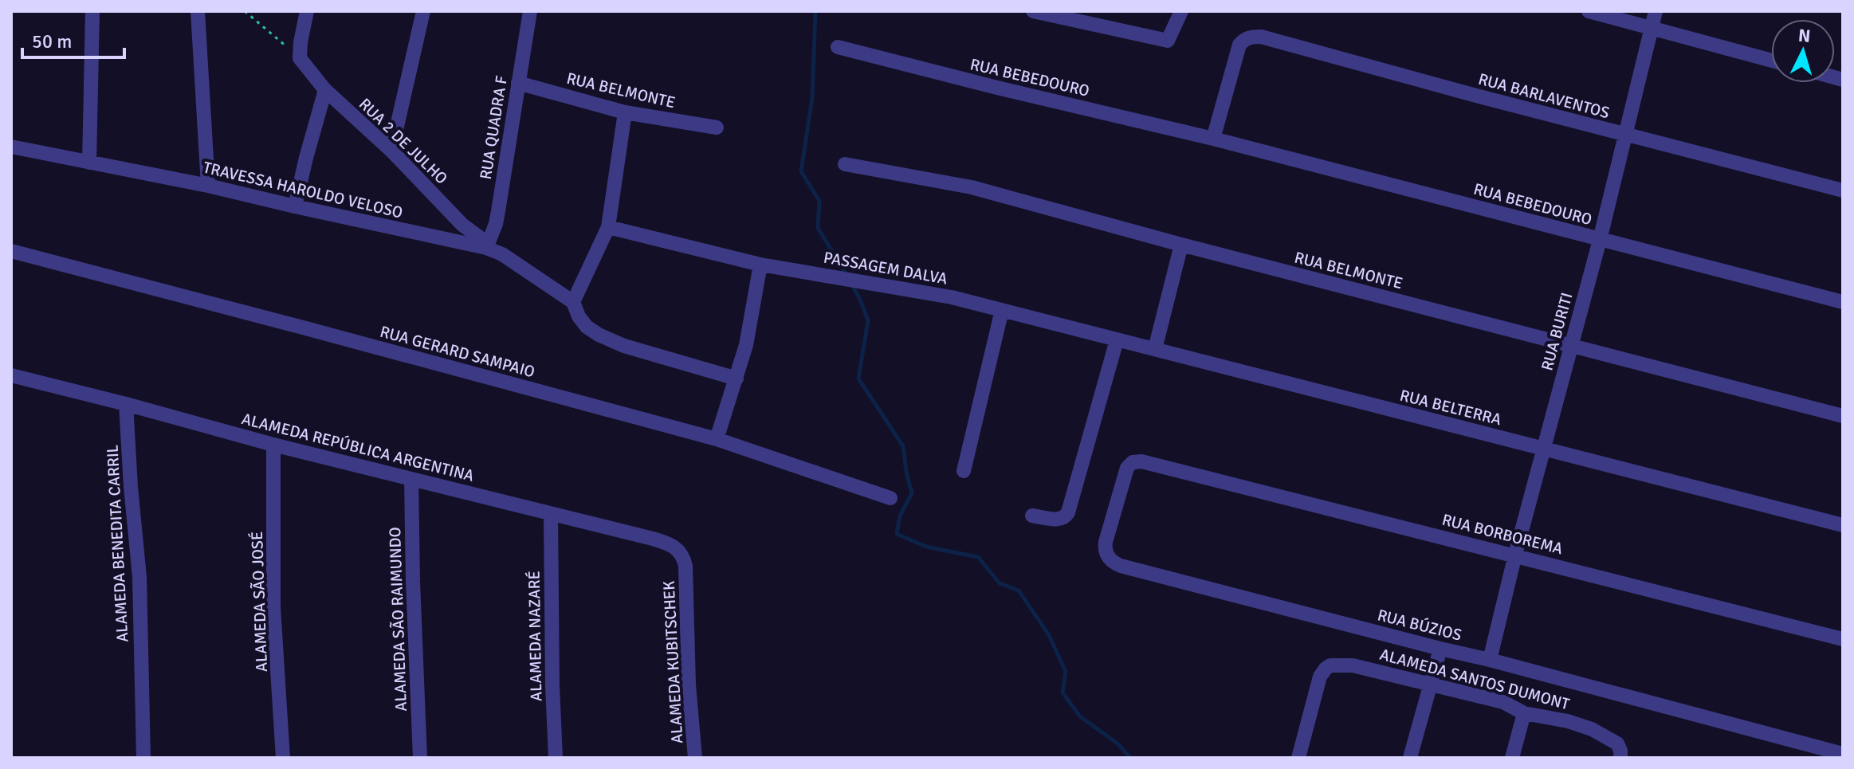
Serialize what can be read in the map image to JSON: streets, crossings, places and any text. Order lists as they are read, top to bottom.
{
  "streets": {
    "street": [
      "RUA BEBEDOURO",
      "RUA BELMONTE",
      "RUA BARLAVENTOS",
      "RUA QUADRA F",
      "RUA 2 DE JULHO",
      "TRAVESSA HAROLDO VELOSO",
      "PASSAGEM DALVA",
      "RUA BURITI",
      "RUA GERARD SAMPAIO",
      "RUA BELTERRA",
      "ALAMEDA REPÚBLICA ARGENTINA",
      "RUA BORBOREMA",
      "ALAMEDA BENEDITA CARRIL",
      "ALAMEDA SÃO JOSÉ",
      "ALAMEDA SÃO RAIMUNDO",
      "RUA BÚZIOS",
      "ALAMEDA NAZARÉ",
      "ALAMEDA KUBITSCHEK",
      "ALAMEDA SANTOS DUMONT"
    ]
  },
  "crossings": [
    ["RUA BEBEDOURO", "RUA BARLAVENTOS"],
    ["RUA BEBEDOURO", "RUA BURITI"],
    ["RUA BELMONTE", "RUA QUADRA F"],
    ["RUA BELMONTE", "RUA BURITI"],
    ["RUA BARLAVENTOS", "RUA BURITI"],
    ["RUA QUADRA F", "RUA 2 DE JULHO"],
    ["RUA QUADRA F", "TRAVESSA HAROLDO VELOSO"],
    ["RUA 2 DE JULHO", "TRAVESSA HAROLDO VELOSO"],
    ["PASSAGEM DALVA", "RUA BELTERRA"],
    ["RUA BURITI", "RUA BELTERRA"],
    ["RUA BURITI", "RUA BORBOREMA"],
    ["RUA BURITI", "RUA BÚZIOS"],
    ["ALAMEDA REPÚBLICA ARGENTINA", "ALAMEDA BENEDITA CARRIL"],
    ["ALAMEDA REPÚBLICA ARGENTINA", "ALAMEDA SÃO JOSÉ"],
    ["ALAMEDA REPÚBLICA ARGENTINA", "ALAMEDA SÃO RAIMUNDO"],
    ["ALAMEDA REPÚBLICA ARGENTINA", "ALAMEDA NAZARÉ"],
    ["ALAMEDA REPÚBLICA ARGENTINA", "ALAMEDA KUBITSCHEK"],
    ["RUA BORBOREMA", "RUA BÚZIOS"]
  ],
  "scale_bar": "50 m",
  "north": "top"
}
